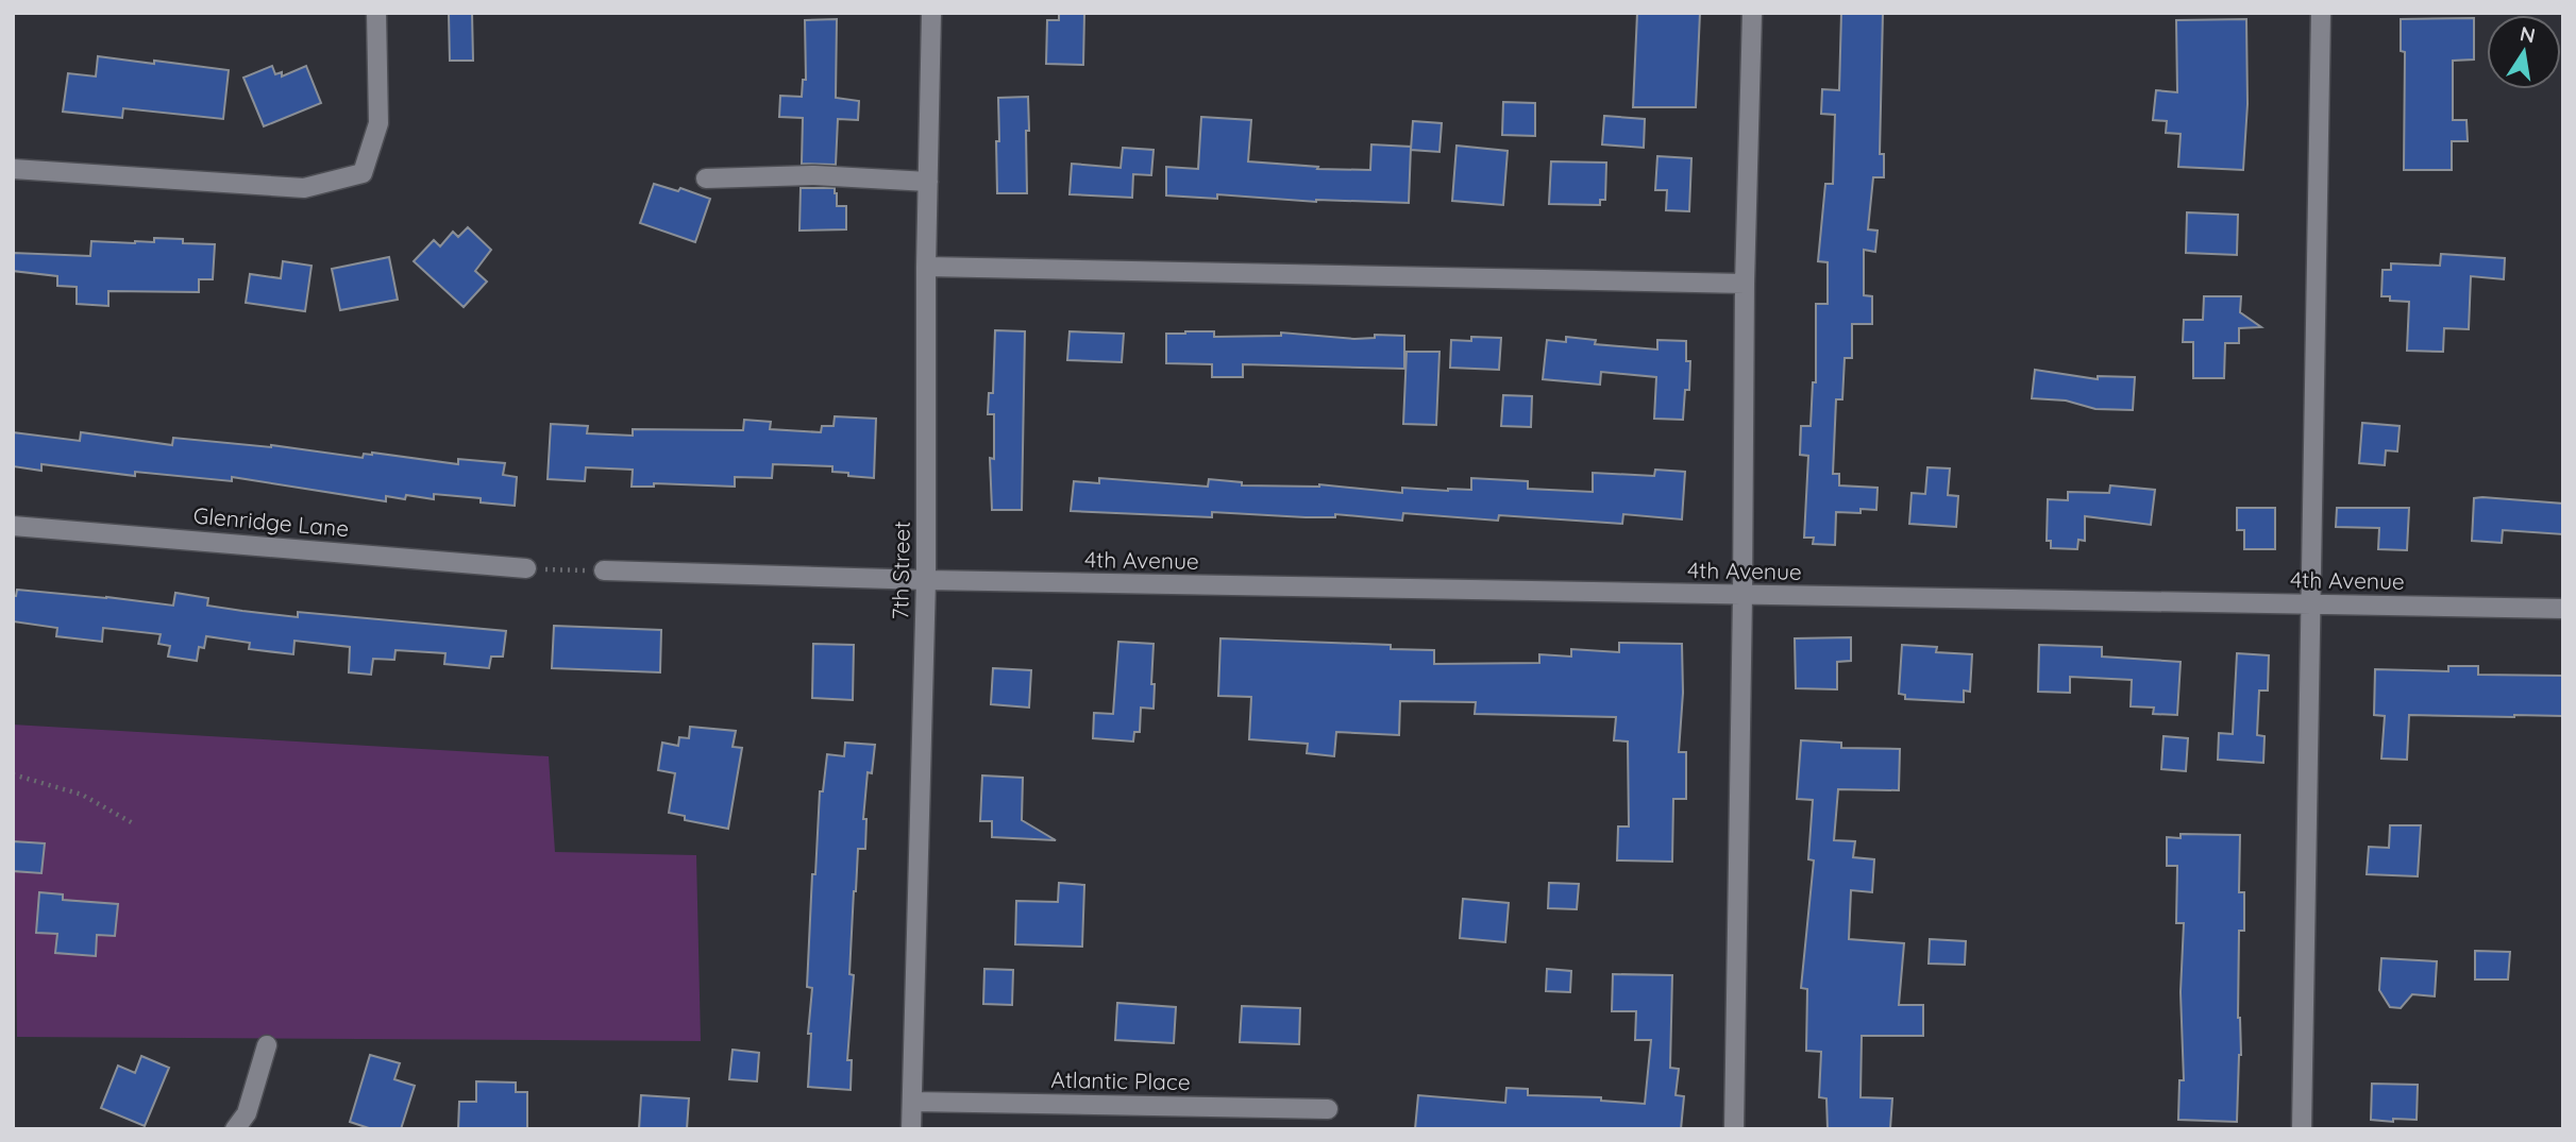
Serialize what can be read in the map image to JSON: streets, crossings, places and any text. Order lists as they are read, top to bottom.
{
  "streets": {
    "street": [
      "Glenridge Lane",
      "4th Avenue",
      "7th Street",
      "Atlantic Place"
    ]
  },
  "crossings": [
    ["4th Avenue", "7th Street"],
    ["7th Street", "Atlantic Place"]
  ],
  "north": "top"
}
